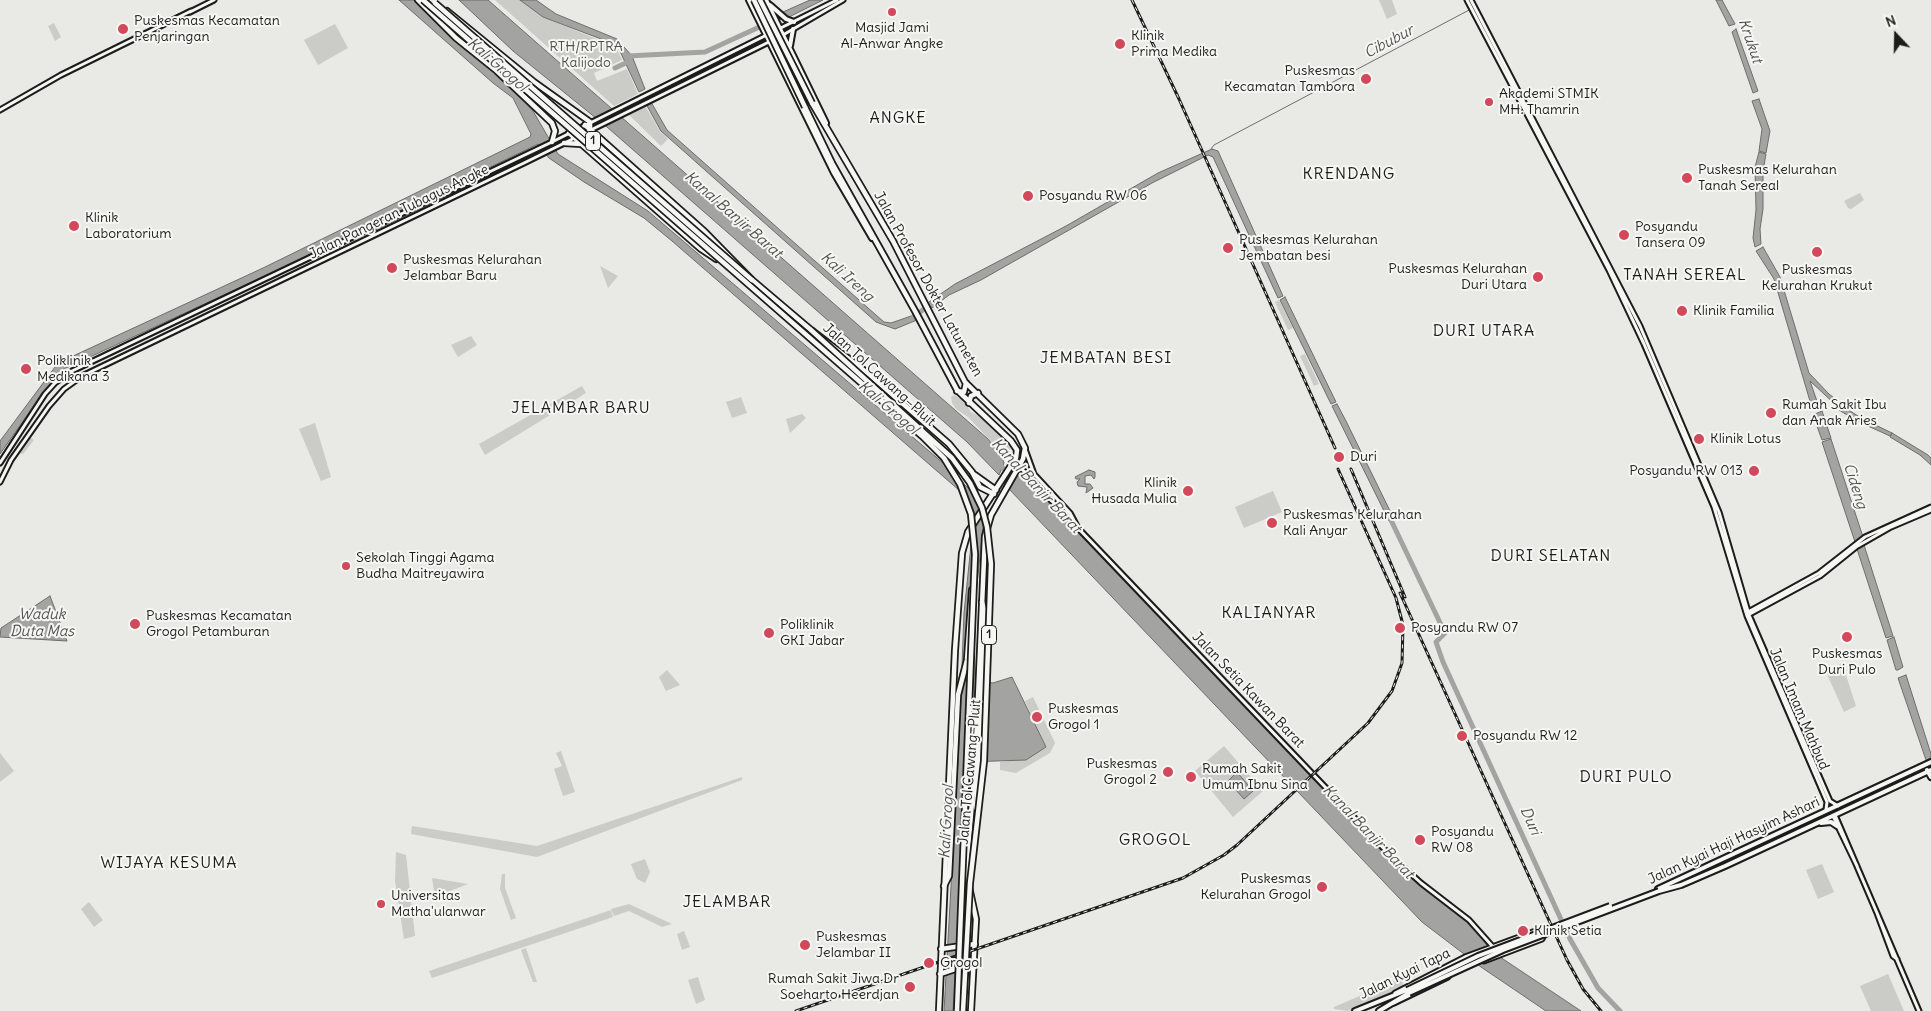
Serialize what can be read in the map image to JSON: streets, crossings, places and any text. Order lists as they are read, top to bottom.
{
  "streets": {
    "highway": ["1", "Jalan Profesor Dokter Latumeten", "Jalan Tol Cawang–Pluit"],
    "main road": [
      "Jalan Pangeran Tubagus Angke",
      "Jalan Setia Kawan Barat",
      "Jalan Imam Mahbud",
      "Jalan Kyai Haji Hasyim Ashari",
      "Jalan Kyai Tapa"
    ]
  },
  "crossings": [
    ["Jalan Pangeran Tubagus Angke", "Jalan Profesor Dokter Latumeten"],
    ["Jalan Profesor Dokter Latumeten", "Jalan Setia Kawan Barat"],
    ["Jalan Setia Kawan Barat", "Jalan Kyai Tapa"],
    ["Jalan Imam Mahbud", "Jalan Kyai Haji Hasyim Ashari"],
    ["Jalan Kyai Haji Hasyim Ashari", "Jalan Kyai Tapa"]
  ],
  "districts": [
    "ANGKE",
    "KRENDANG",
    "TANAH SEREAL",
    "DURI UTARA",
    "JEMBATAN BESI",
    "JELAMBAR BARU",
    "DURI SELATAN",
    "KALIANYAR",
    "DURI PULO",
    "GROGOL",
    "WIJAYA KESUMA",
    "JELAMBAR"
  ],
  "water": [
    "Krukut",
    "Cibubur",
    "Kali Grogol",
    "Kanal Banjir Barat",
    "Kali Ireng",
    "Cideng",
    "Waduk Duta Mas",
    "Duri"
  ],
  "parks": ["RTH/RPTRA Kalijodo"],
  "places": [
    "Masjid Jami Al-Anwar Angke",
    "Puskesmas Kecamatan Penjaringan",
    "Klinik Prima Medika",
    "Puskesmas Kecamatan Tambora",
    "Akademi STMIK MH. Thamrin",
    "Puskesmas Kelurahan Tanah Sereal",
    "Posyandu RW 06",
    "Klinik Laboratorium",
    "Posyandu Tansera 09",
    "Puskesmas Kelurahan Jembatan besi",
    "Puskesmas Kelurahan Krukut",
    "Puskesmas Kelurahan Jelambar Baru",
    "Puskesmas Kelurahan Duri Utara",
    "Klinik Familia",
    "Poliklinik Medikana 3",
    "Rumah Sakit Ibu dan Anak Aries",
    "Klinik Lotus",
    "Duri",
    "Posyandu RW 013",
    "Klinik Husada Mulia",
    "Puskesmas Kelurahan Kali Anyar",
    "Sekolah Tinggi Agama Budha Maitreyawira",
    "Puskesmas Kecamatan Grogol Petamburan",
    "Posyandu RW 07",
    "Poliklinik GKI Jabar",
    "Puskesmas Duri Pulo",
    "Puskesmas Grogol 1",
    "Posyandu RW 12",
    "Puskesmas Grogol 2",
    "Rumah Sakit Umum Ibnu Sina",
    "Posyandu RW 08",
    "Puskesmas Kelurahan Grogol",
    "Universitas Matha'ulanwar",
    "Klinik Setia",
    "Puskesmas Jelambar II",
    "Grogol",
    "Rumah Sakit Jiwa Dr Soeharto Heerdjan"
  ],
  "north": "top"
}
